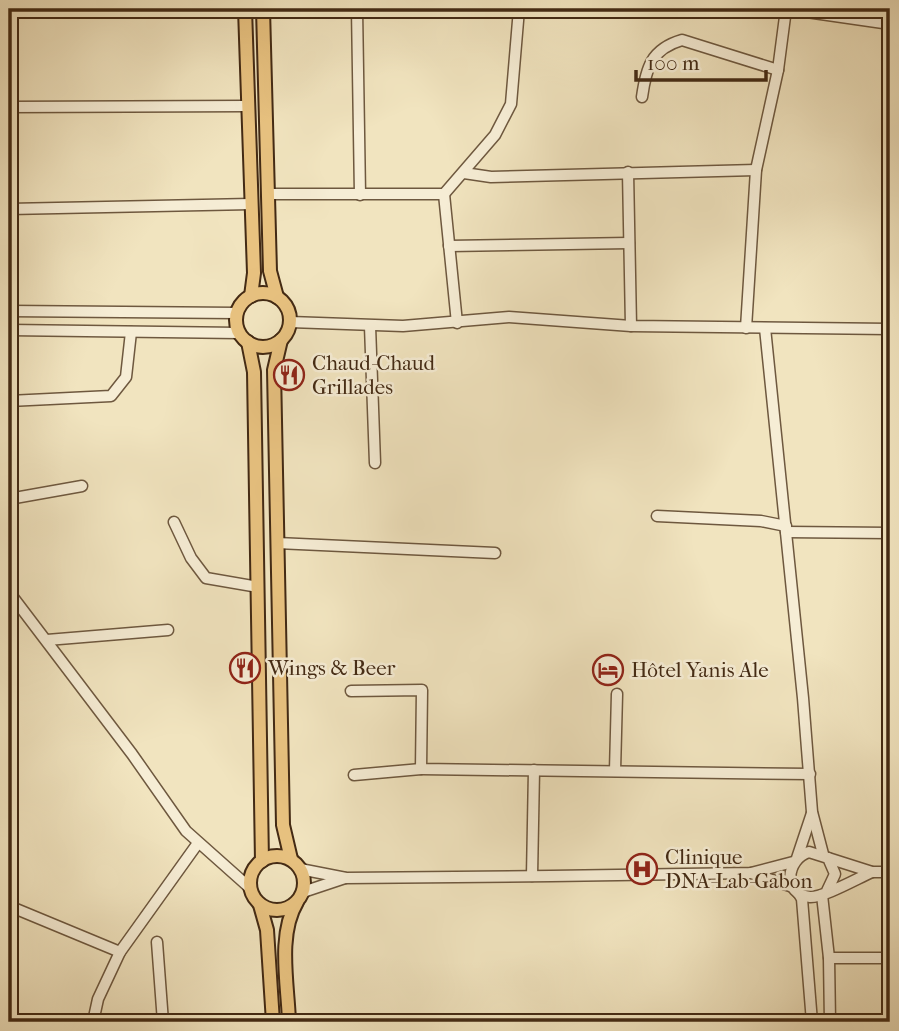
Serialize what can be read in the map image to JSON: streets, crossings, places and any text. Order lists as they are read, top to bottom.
{
  "places": {
    "restaurant": ["Chaud-Chaud Grillades", "Wings & Beer"],
    "hotel": ["Hôtel Yanis Ale"],
    "hospital": ["Clinique DNA-Lab-Gabon"]
  },
  "scale_bar": "100 m"
}
